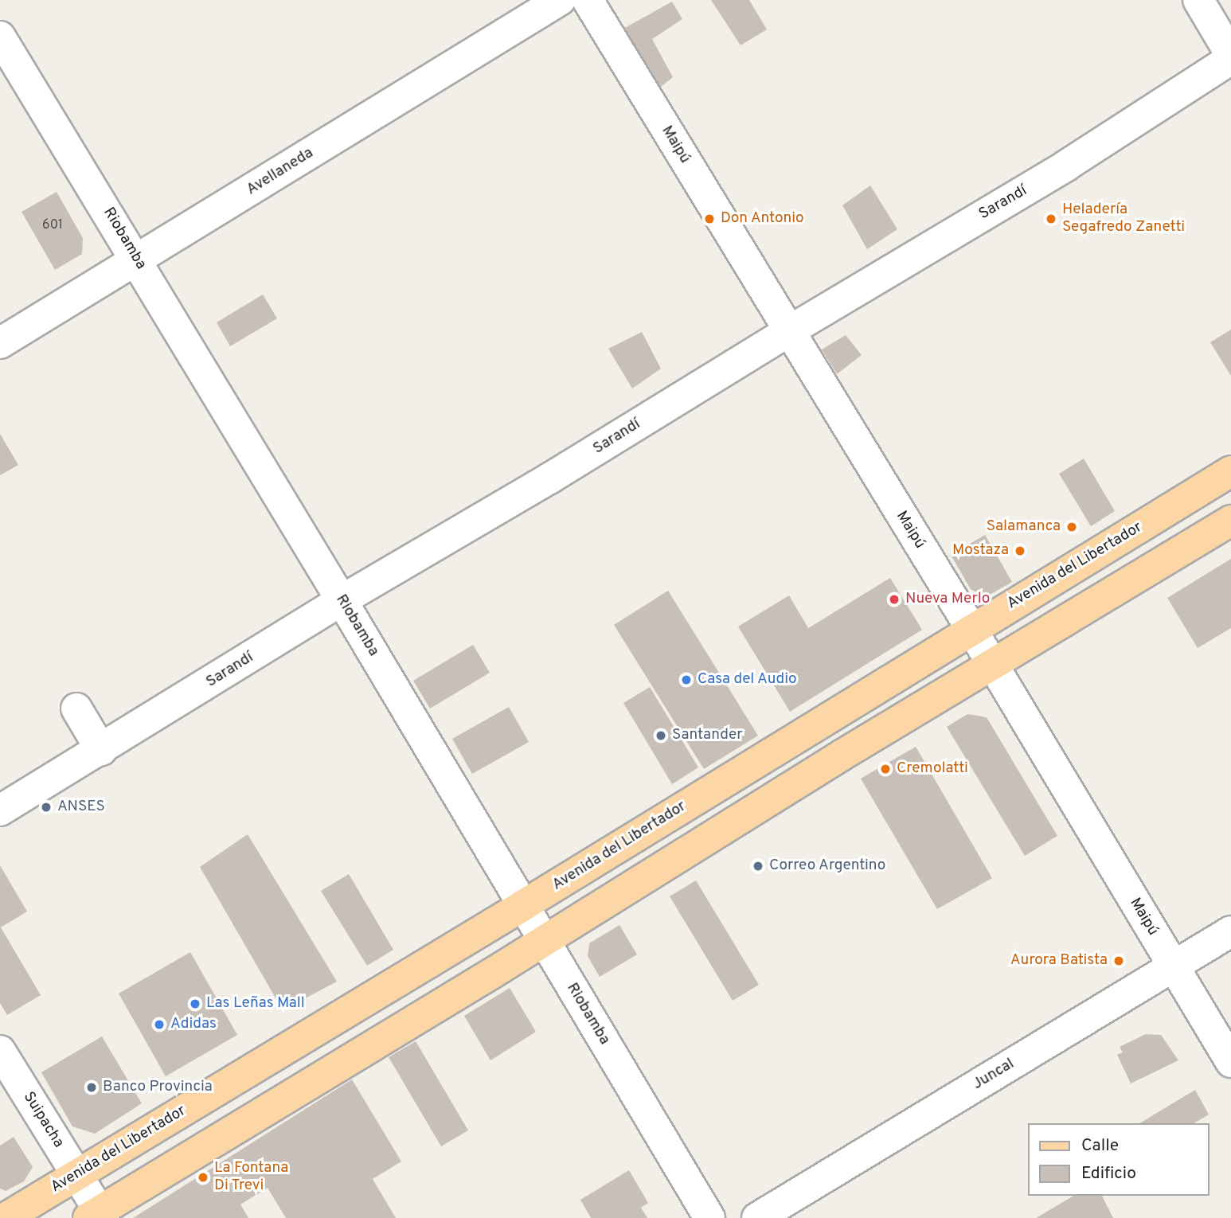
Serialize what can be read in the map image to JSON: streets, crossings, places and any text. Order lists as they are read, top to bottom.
{
  "streets": {
    "main road": ["Avenida del Libertador"],
    "street": [
      "Maipú",
      "Avellaneda",
      "Sarandí",
      "Riobamba",
      "Juncal",
      "Suipacha"
    ]
  },
  "crossings": [
    ["Maipú", "Sarandí"],
    ["Maipú", "Avenida del Libertador"],
    ["Maipú", "Juncal"],
    ["Avellaneda", "Riobamba"],
    ["Sarandí", "Riobamba"],
    ["Riobamba", "Avenida del Libertador"],
    ["Avenida del Libertador", "Suipacha"]
  ],
  "places": [
    "Don Antonio",
    "Heladería Segafredo Zanetti",
    "Salamanca",
    "Mostaza",
    "Nueva Merlo",
    "Casa del Audio",
    "Santander",
    "Cremolatti",
    "ANSES",
    "Correo Argentino",
    "Aurora Batista",
    "Las Leñas Mall",
    "Adidas",
    "Banco Provincia",
    "La Fontana Di Trevi"
  ],
  "house_numbers": ["601"],
  "legend": ["Calle", "Edificio"]
}
